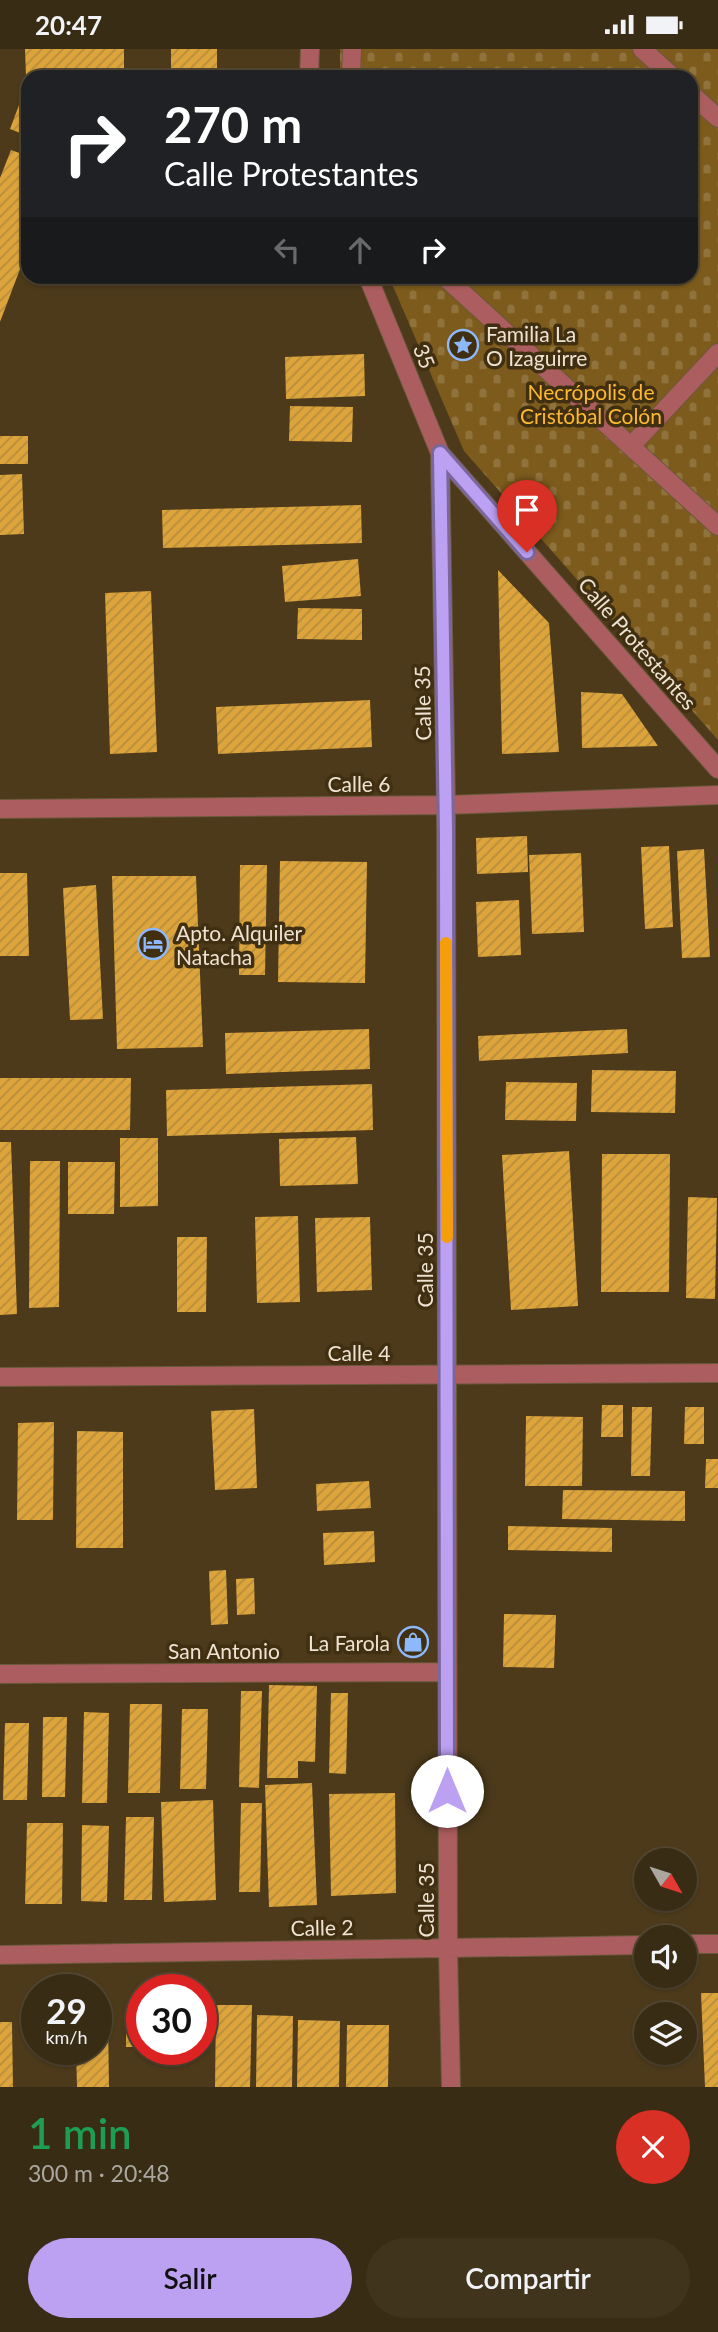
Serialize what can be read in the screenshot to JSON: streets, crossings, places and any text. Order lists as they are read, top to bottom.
{
  "streets": {
    "street": [
      "35",
      "Calle Protestantes",
      "Calle 35",
      "Calle 6",
      "Calle 4",
      "San Antonio",
      "Calle 2"
    ]
  },
  "crossings": [
    ["35", "Calle Protestantes"],
    ["35", "Calle 35"],
    ["Calle Protestantes", "Calle 35"],
    ["Calle 35", "Calle 6"],
    ["Calle 35", "Calle 4"],
    ["Calle 35", "San Antonio"],
    ["Calle 35", "Calle 2"]
  ],
  "parks": ["Necrópolis de Cristóbal Colón"],
  "places": {
    "place": ["Familia La O Izaguirre"],
    "hotel": ["Apto. Alquiler Natacha"],
    "shop": ["La Farola"]
  },
  "north": "bottom right",
  "page": {
    "status": "20:47",
    "turn": ["270 m", "Calle Protestantes"],
    "speed": "29 km/h",
    "limit": "30",
    "heading": ["1 min", "300 m · 20:48"],
    "buttons": ["Salir", "Compartir"]
  }
}
